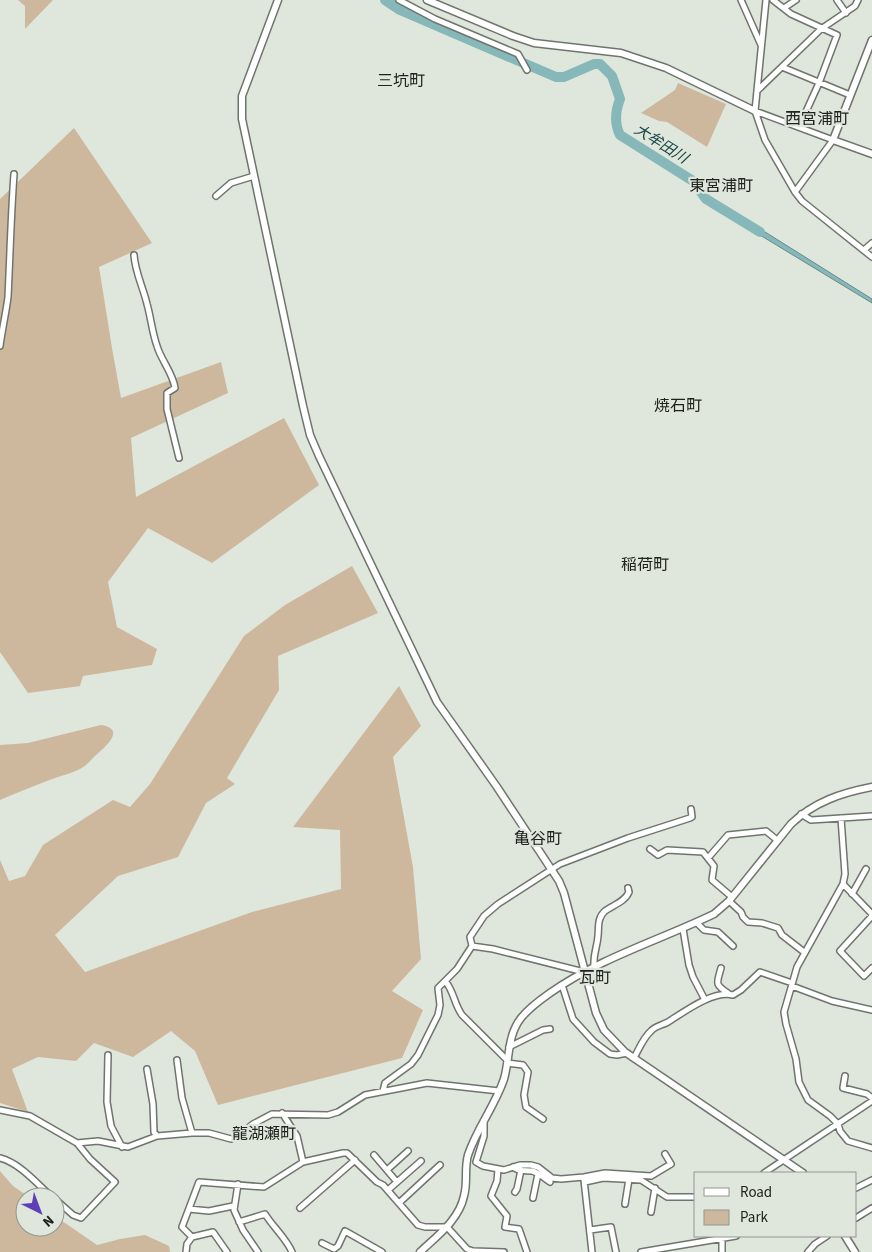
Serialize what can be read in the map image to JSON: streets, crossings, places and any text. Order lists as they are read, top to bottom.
{
  "districts": [
    "三坑町",
    "西宮浦町",
    "東宮浦町",
    "焼石町",
    "稲荷町",
    "亀谷町",
    "瓦町",
    "龍湖瀬町"
  ],
  "water": ["大牟田川"],
  "legend": ["Road", "Park"],
  "north": "bottom right"
}
